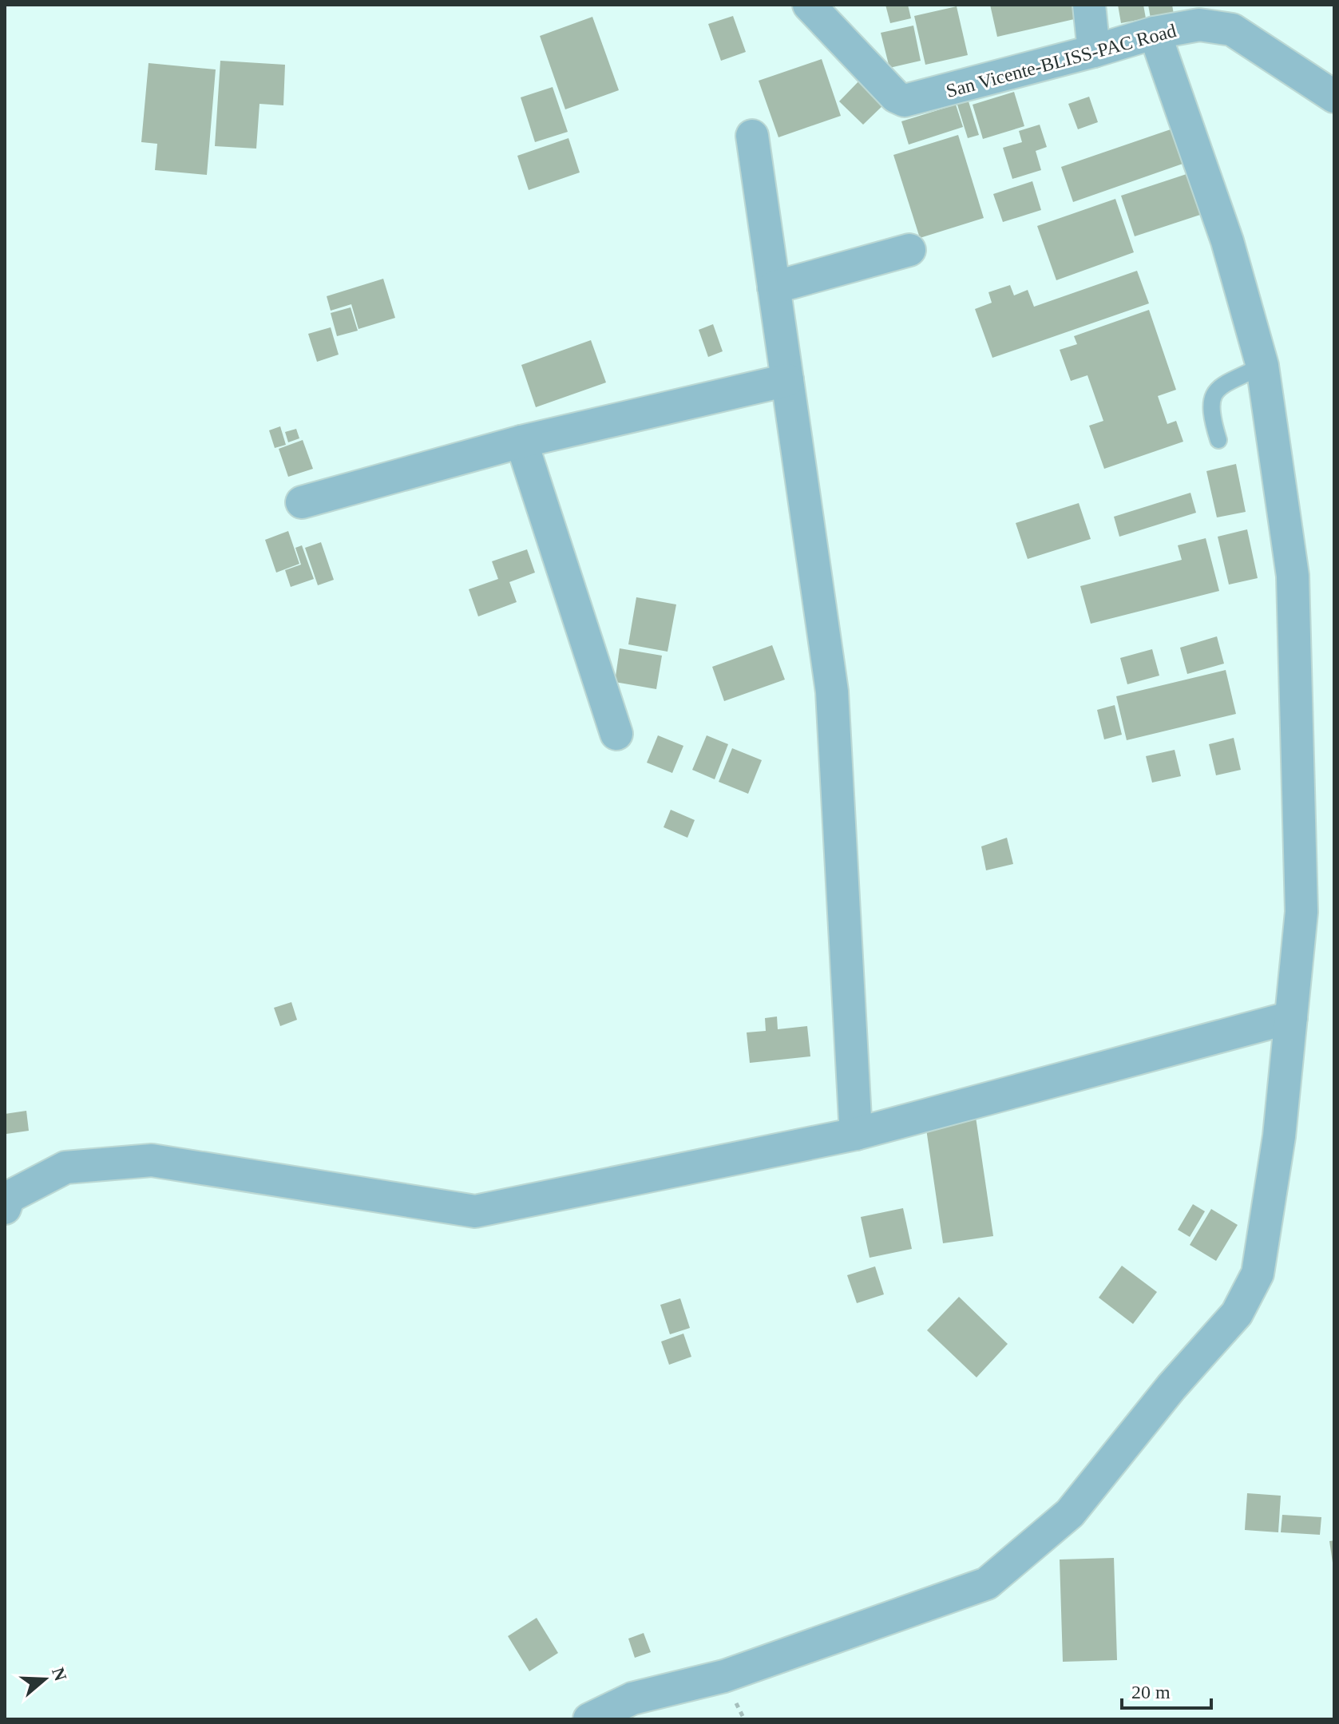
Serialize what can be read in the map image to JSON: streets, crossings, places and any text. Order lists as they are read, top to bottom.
{
  "streets": {
    "street": ["San Vicente-BLISS-PAC Road"]
  },
  "scale_bar": "20 m",
  "north": "right"
}
